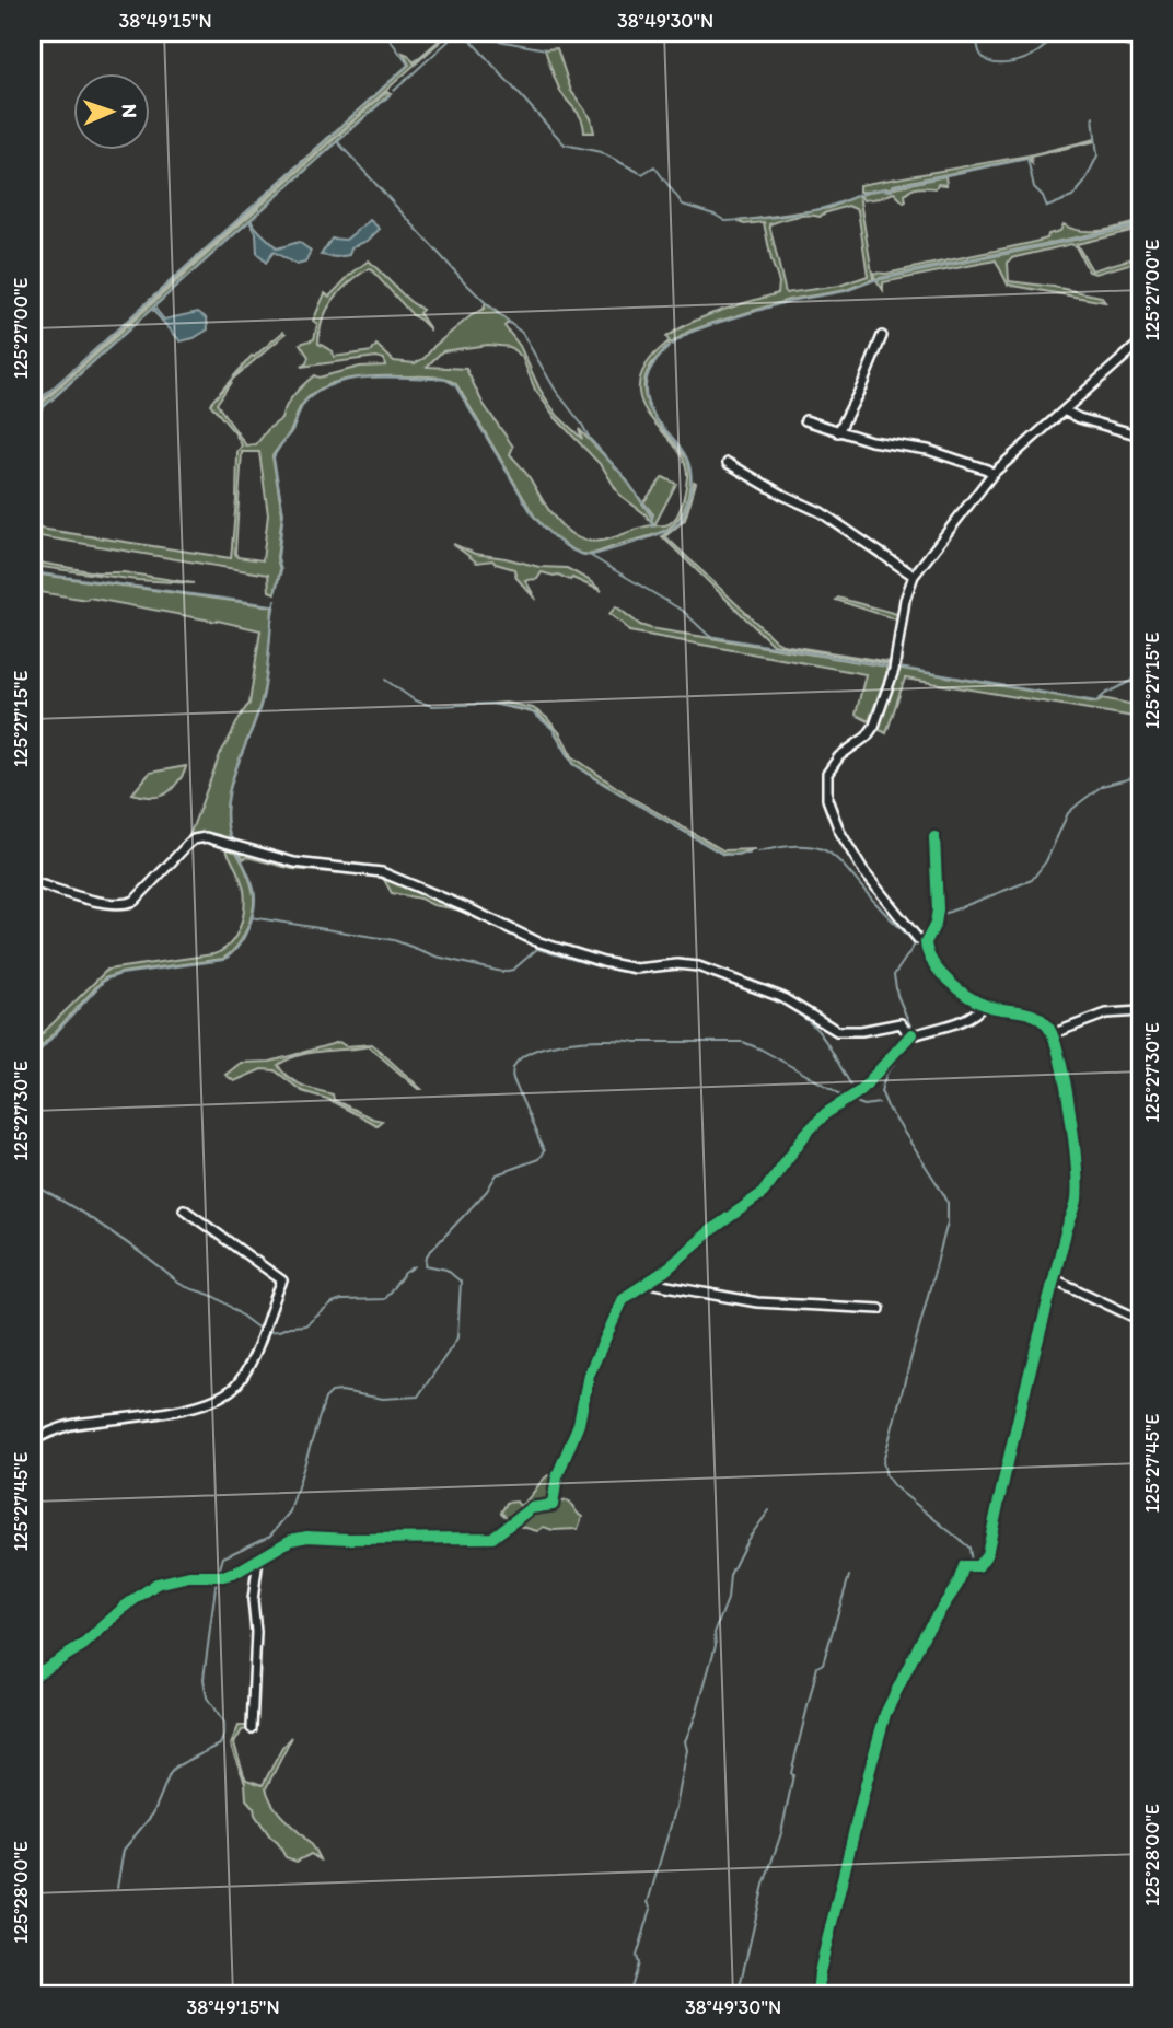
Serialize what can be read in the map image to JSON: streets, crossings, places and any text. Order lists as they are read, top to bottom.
{
  "north": "right",
  "coordinates": [
    "38°49'15\"N",
    "38°49'30\"N",
    "125°27'00\"E",
    "125°27'15\"E",
    "125°27'30\"E",
    "125°27'45\"E",
    "125°28'00\"E"
  ]
}
